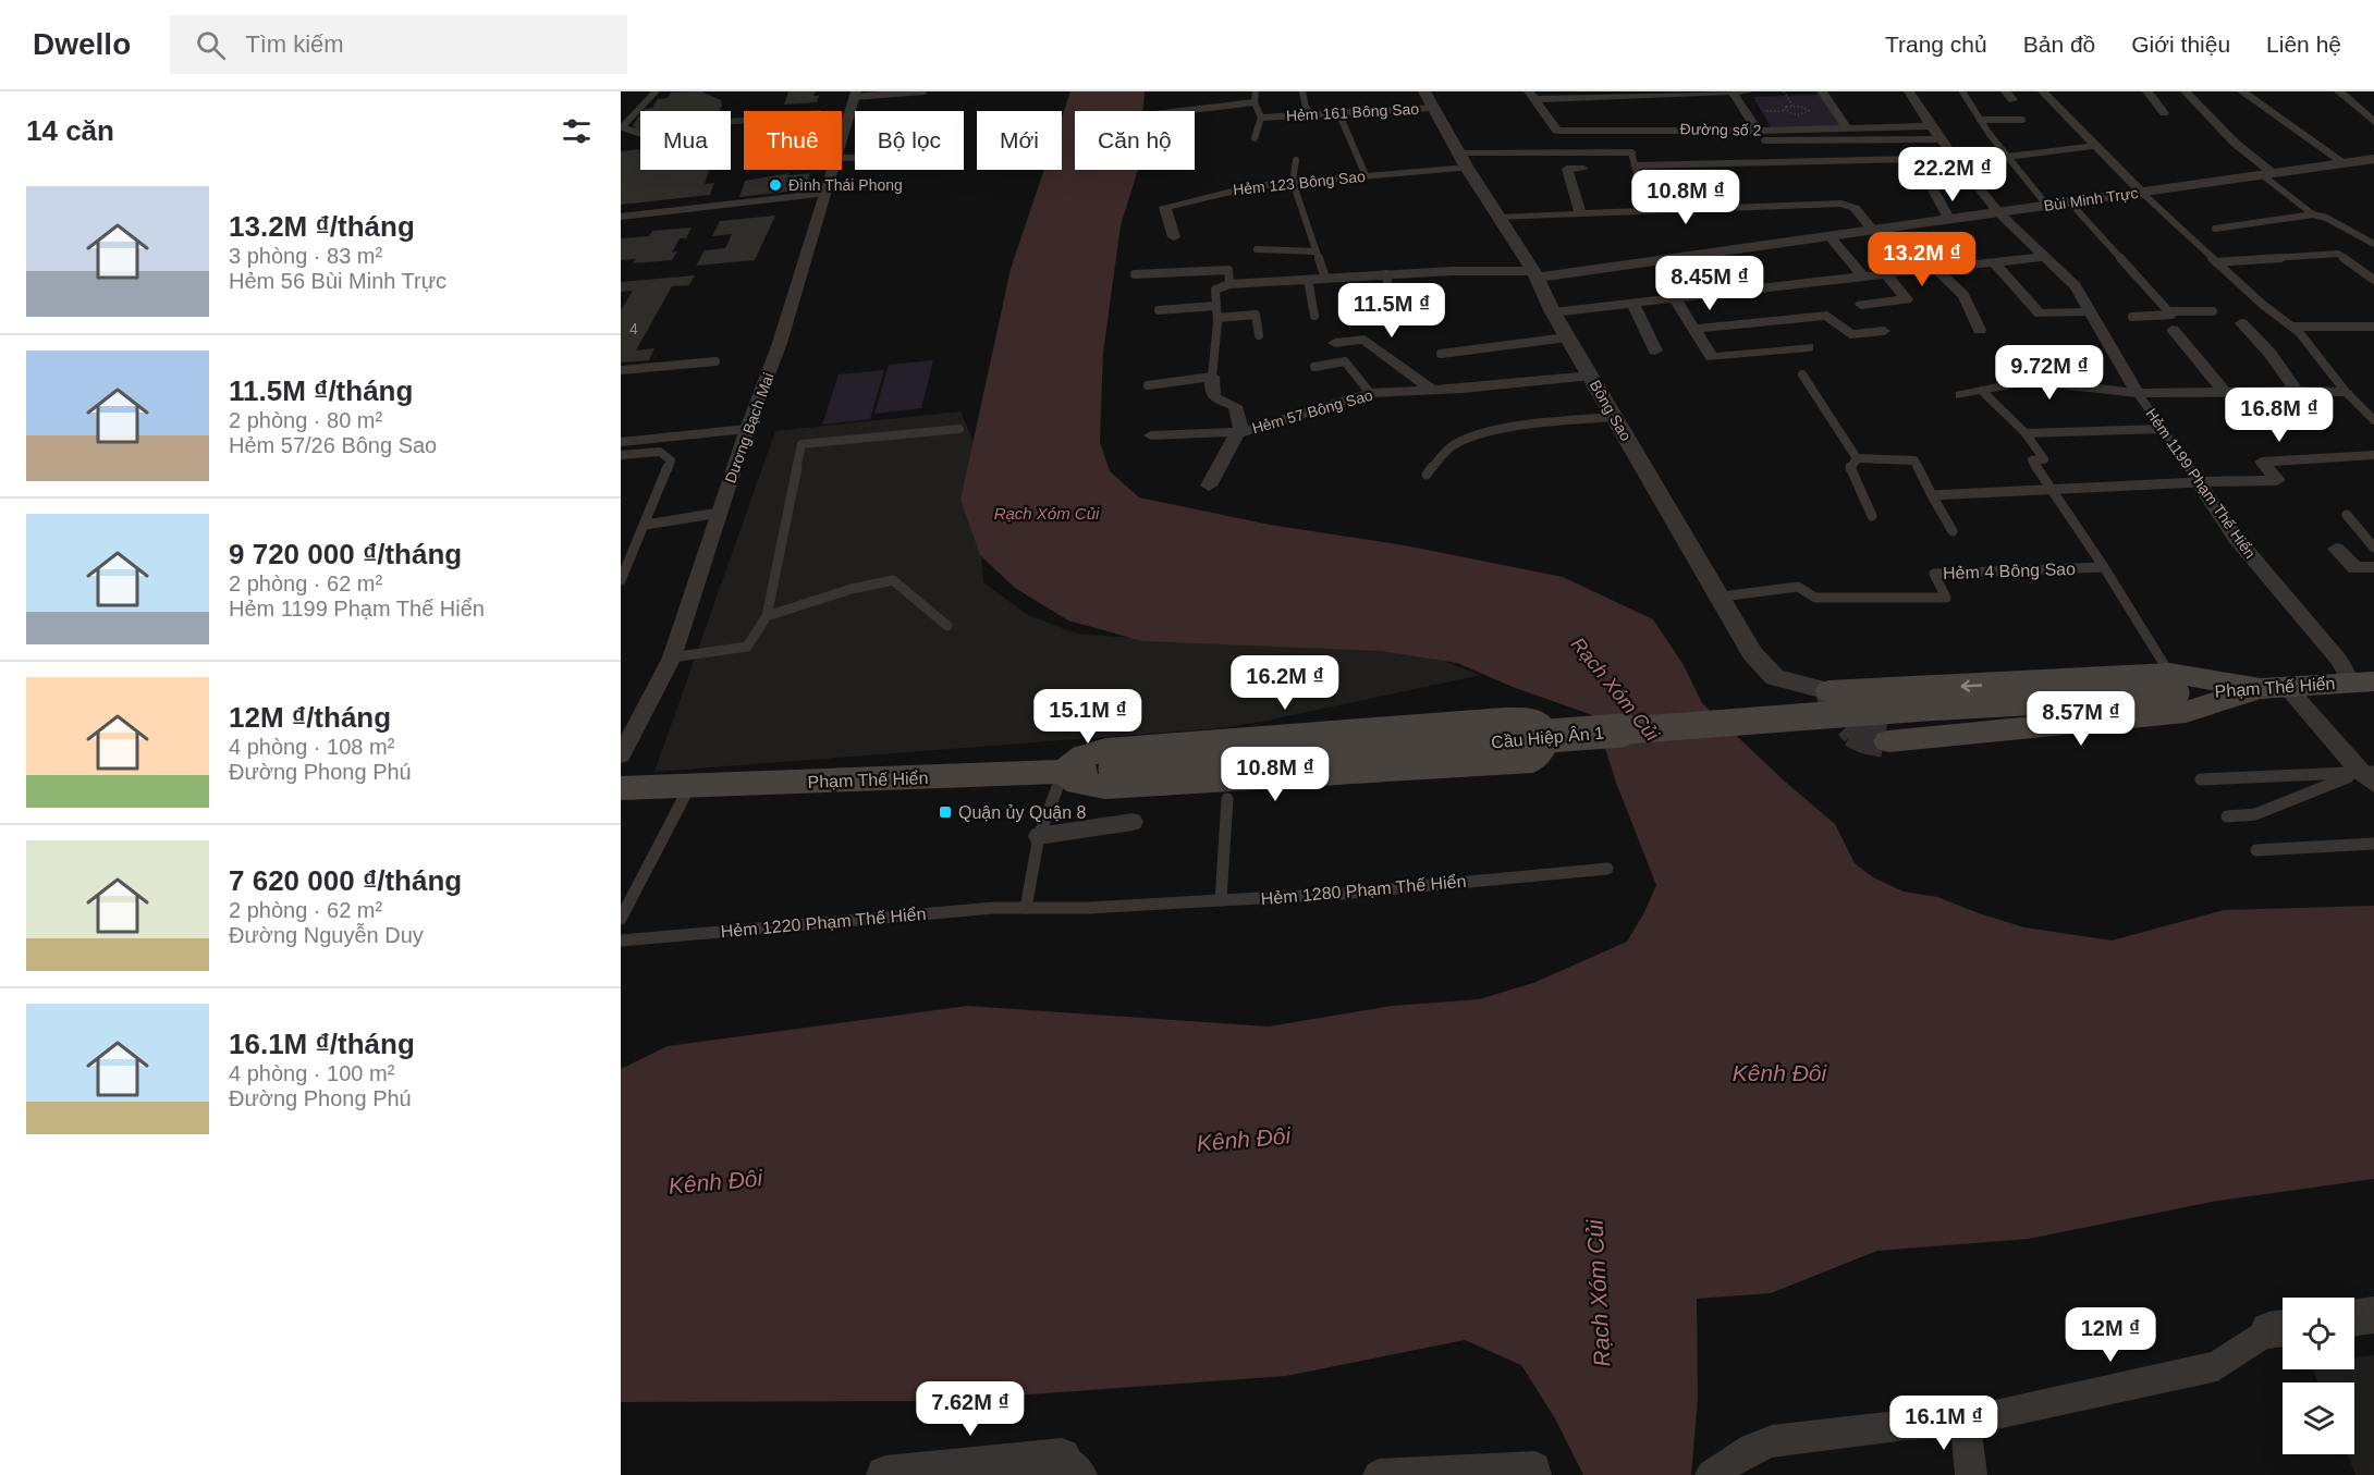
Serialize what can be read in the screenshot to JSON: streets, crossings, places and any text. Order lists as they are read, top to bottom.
{
  "streets": {
    "main road": ["Phạm Thế Hiển", "Cầu Hiệp Ân 1"],
    "street": [
      "Đường số 2",
      "Hẻm 123 Bông Sao",
      "Bùi Minh Trực",
      "Bông Sao",
      "Hẻm 57 Bông Sao",
      "Dương Bạch Mai",
      "Hẻm 1199 Phạm Thế Hiển"
    ],
    "lane": [
      "Hẻm 161 Bông Sao",
      "Hẻm 4 Bông Sao",
      "Hẻm 1280 Phạm Thế Hiển",
      "Hẻm 1220 Phạm Thế Hiển"
    ]
  },
  "crossings": [
    ["Hẻm 161 Bông Sao", "Bông Sao"],
    ["Hẻm 123 Bông Sao", "Bông Sao"],
    ["Bùi Minh Trực", "Bông Sao"],
    ["Bông Sao", "Hẻm 57 Bông Sao"],
    ["Bông Sao", "Hẻm 4 Bông Sao"],
    ["Hẻm 1199 Phạm Thế Hiển", "Phạm Thế Hiển"],
    ["Phạm Thế Hiển", "Cầu Hiệp Ân 1"],
    ["Hẻm 1280 Phạm Thế Hiển", "Hẻm 1220 Phạm Thế Hiển"]
  ],
  "water": ["Rạch Xóm Củi", "Kênh Đôi"],
  "places": {
    "other": ["Đình Thái Phong"],
    "transit": ["Quận ủy Quận 8"]
  },
  "house_numbers": ["4"],
  "page": {
    "header": "Dwello",
    "search": "Tìm kiếm",
    "nav": [
      "Trang chủ",
      "Bản đồ",
      "Giới thiệu",
      "Liên hệ"
    ],
    "heading": "14 căn",
    "chip": [
      "Mua",
      "Thuê",
      "Bộ lọc",
      "Mới",
      "Căn hộ"
    ],
    "price": [
      "22.2M ₫",
      "10.8M ₫",
      "13.2M ₫",
      "8.45M ₫",
      "11.5M ₫",
      "9.72M ₫",
      "16.8M ₫",
      "16.2M ₫",
      "15.1M ₫",
      "8.57M ₫",
      "10.8M ₫",
      "12M ₫",
      "7.62M ₫",
      "16.1M ₫"
    ],
    "list": [
      {
        "name": "13.2M ₫/tháng",
        "note": "3 phòng · 83 m² · Hẻm 56 Bùi Minh Trực"
      },
      {
        "name": "11.5M ₫/tháng",
        "note": "2 phòng · 80 m² · Hẻm 57/26 Bông Sao"
      },
      {
        "name": "9 720 000 ₫/tháng",
        "note": "2 phòng · 62 m² · Hẻm 1199 Phạm Thế Hiển"
      },
      {
        "name": "12M ₫/tháng",
        "note": "4 phòng · 108 m² · Đường Phong Phú"
      },
      {
        "name": "7 620 000 ₫/tháng",
        "note": "2 phòng · 62 m² · Đường Nguyễn Duy"
      },
      {
        "name": "16.1M ₫/tháng",
        "note": "4 phòng · 100 m² · Đường Phong Phú"
      }
    ]
  }
}
